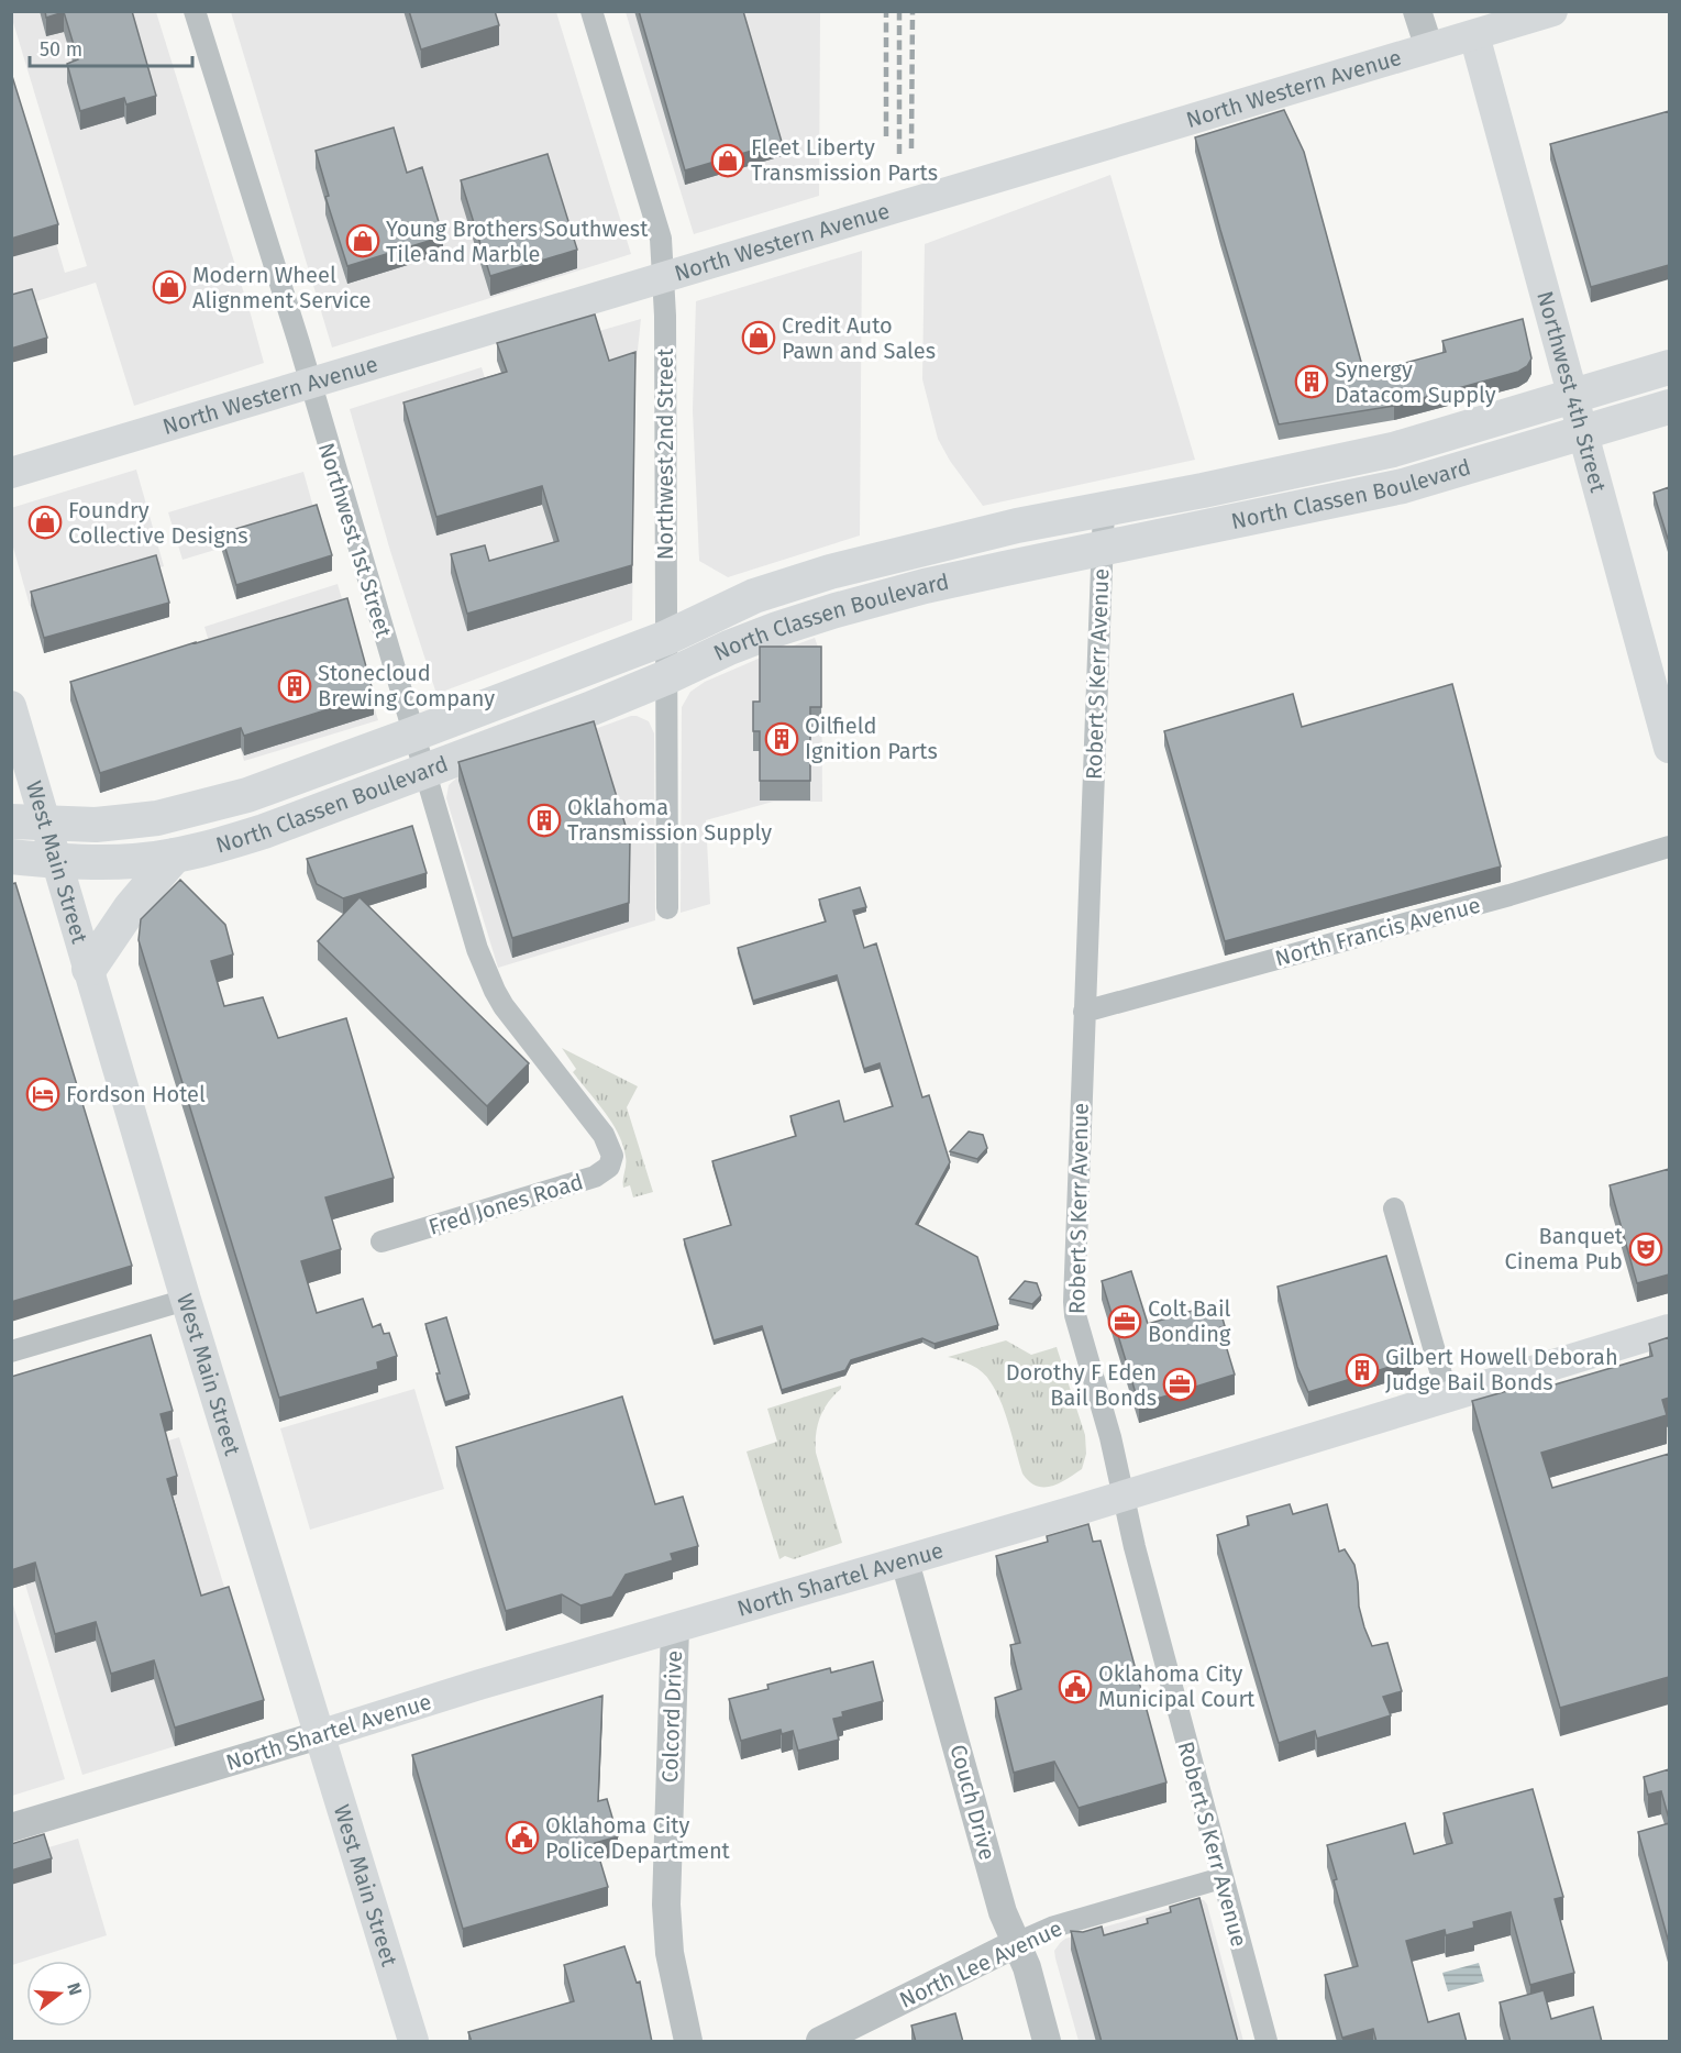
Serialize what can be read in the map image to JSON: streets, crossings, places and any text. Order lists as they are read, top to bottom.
{
  "streets": {
    "main road": [
      "North Western Avenue",
      "Northwest 4th Street",
      "North Classen Boulevard",
      "West Main Street",
      "North Shartel Avenue"
    ],
    "street": [
      "Northwest 2nd Street",
      "Northwest 1st Street",
      "Robert S Kerr Avenue",
      "North Francis Avenue",
      "Fred Jones Road",
      "Colcord Drive",
      "Couch Drive",
      "North Lee Avenue"
    ]
  },
  "crossings": [
    ["North Western Avenue", "Northwest 4th Street"],
    ["North Western Avenue", "Northwest 2nd Street"],
    ["North Western Avenue", "Northwest 1st Street"],
    ["Northwest 4th Street", "North Classen Boulevard"],
    ["Northwest 2nd Street", "North Classen Boulevard"],
    ["North Classen Boulevard", "Northwest 1st Street"],
    ["North Classen Boulevard", "Robert S Kerr Avenue"],
    ["North Classen Boulevard", "West Main Street"],
    ["Northwest 1st Street", "Fred Jones Road"],
    ["Robert S Kerr Avenue", "North Francis Avenue"],
    ["Robert S Kerr Avenue", "North Shartel Avenue"],
    ["Robert S Kerr Avenue", "North Lee Avenue"],
    ["West Main Street", "North Shartel Avenue"],
    ["North Shartel Avenue", "Colcord Drive"],
    ["North Shartel Avenue", "Couch Drive"],
    ["Couch Drive", "North Lee Avenue"]
  ],
  "places": {
    "shop": [
      "Fleet Liberty Transmission Parts",
      "Young Brothers Southwest Tile and Marble",
      "Modern Wheel Alignment Service",
      "Credit Auto Pawn and Sales",
      "Foundry Collective Designs"
    ],
    "building": [
      "Synergy Datacom Supply",
      "Stonecloud Brewing Company",
      "Oilfield Ignition Parts",
      "Oklahoma Transmission Supply",
      "Gilbert Howell Deborah Judge Bail Bonds"
    ],
    "hotel": ["Fordson Hotel"],
    "theatre": ["Banquet Cinema Pub"],
    "office": ["Colt Bail Bonding", "Dorothy F Eden Bail Bonds"],
    "public building": ["Oklahoma City Municipal Court", "Oklahoma City Police Department"]
  },
  "scale_bar": "50 m",
  "north": "right"
}
